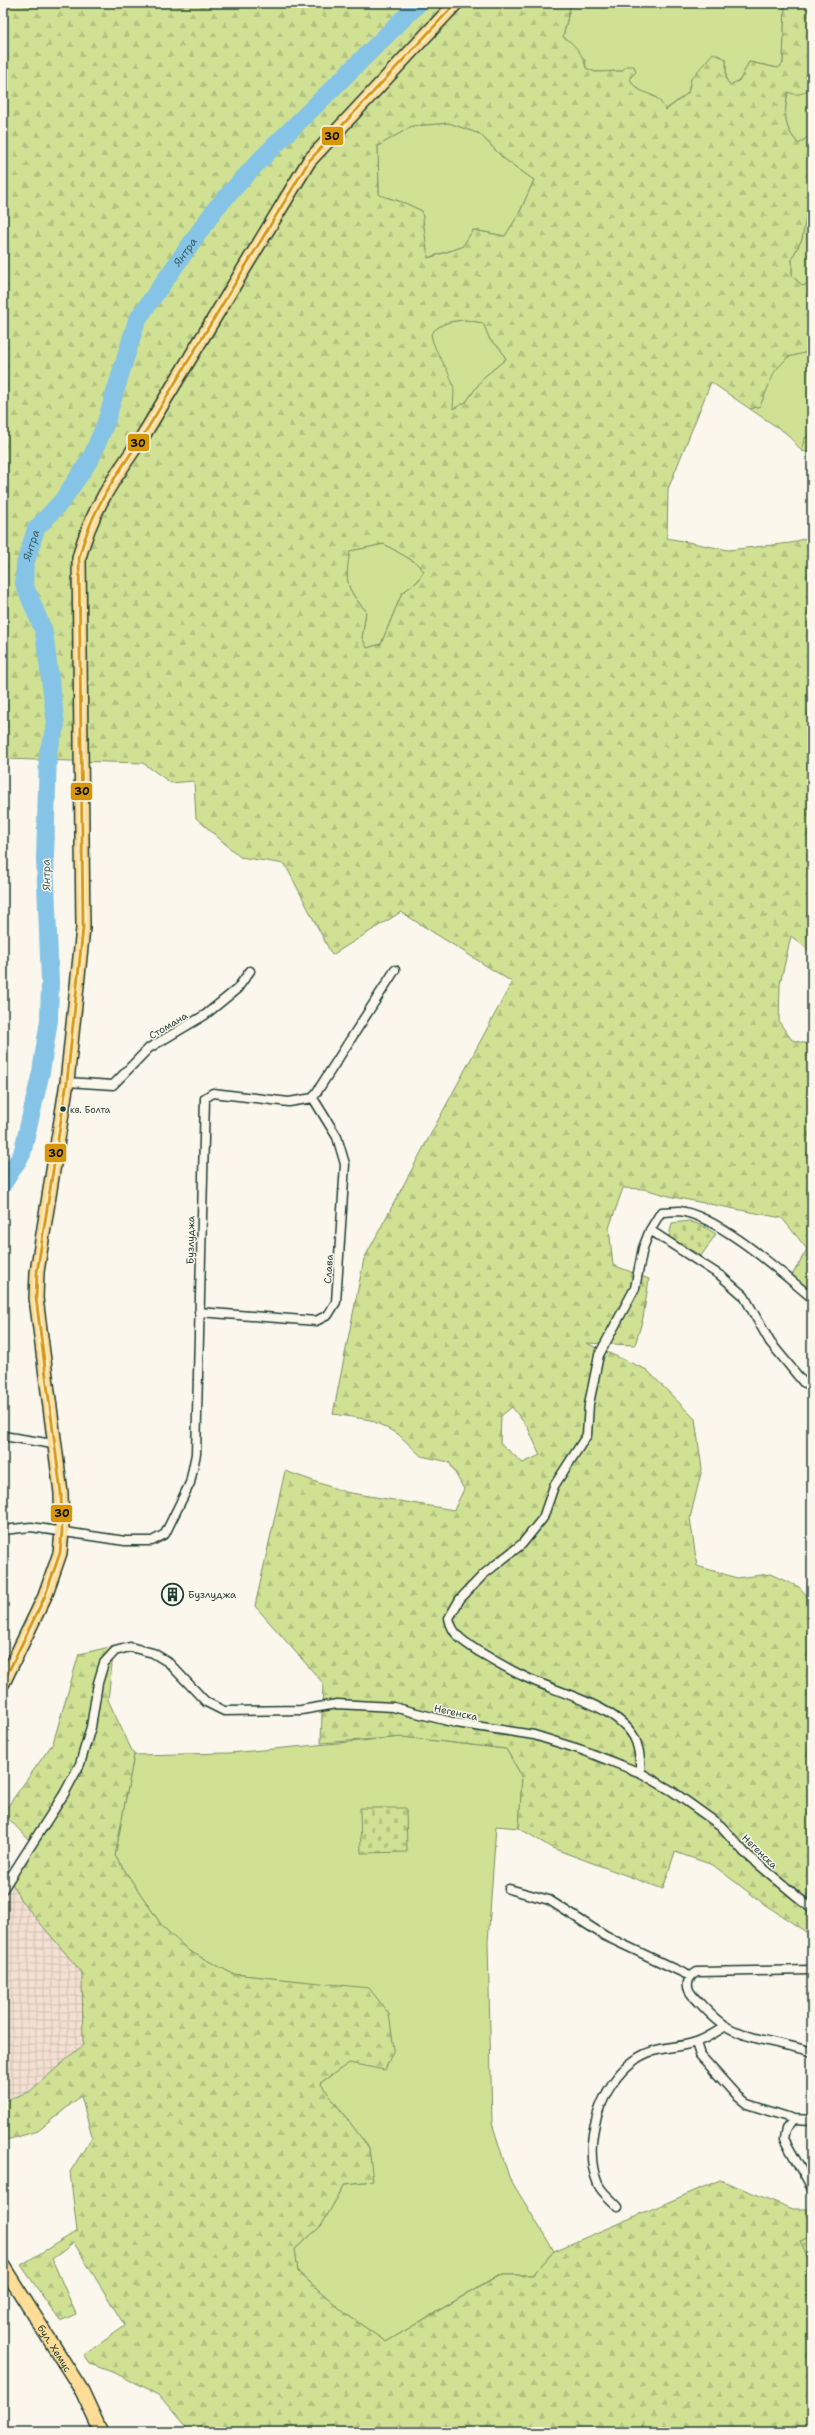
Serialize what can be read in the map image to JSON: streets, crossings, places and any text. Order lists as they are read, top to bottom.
{
  "streets": {
    "main road": ["бул. Хемус"],
    "street": [
      "Стомана",
      "Бузлуджа",
      "Слава",
      "Негенска"
    ]
  },
  "crossings": [
    ["Бузлуджа", "Слава"]
  ],
  "water": ["Янтра"],
  "places": {
    "other": ["кв. Болта"],
    "building": ["Бузлуджа"]
  },
  "lines": ["transit line 30"]
}
